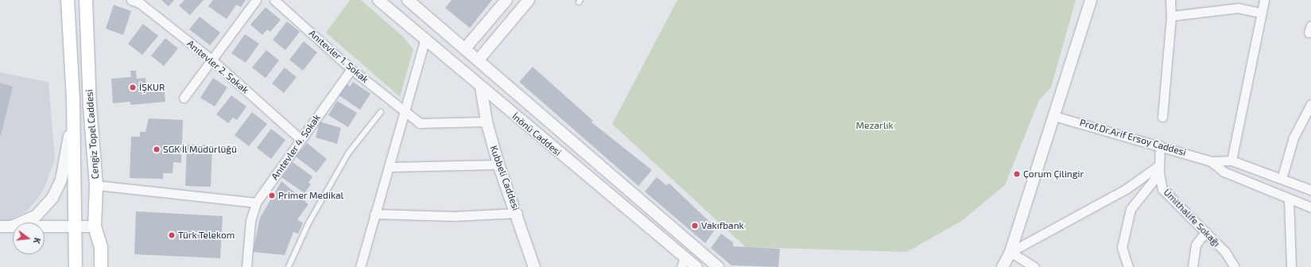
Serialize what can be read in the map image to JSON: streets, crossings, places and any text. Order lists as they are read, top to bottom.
{
  "streets": {
    "main road": ["Cengiz Topel Caddesi"],
    "street": [
      "Anıtevler 1. Sokak",
      "Anıtevler 2. Sokak",
      "İnönü Caddesi",
      "Prof.Dr.Arif Ersoy Caddesi",
      "Anıtevler 4. Sokak",
      "Kubbeli Caddesi",
      "Ümithalife Sokağı"
    ]
  },
  "crossings": [
    ["Anıtevler 1. Sokak", "Anıtevler 4. Sokak"],
    ["Anıtevler 1. Sokak", "Kubbeli Caddesi"],
    ["Anıtevler 2. Sokak", "Anıtevler 4. Sokak"],
    ["İnönü Caddesi", "Kubbeli Caddesi"],
    ["Prof.Dr.Arif Ersoy Caddesi", "Ümithalife Sokağı"]
  ],
  "parks": ["Mezarlık"],
  "places": [
    "İŞKUR",
    "SGK İl Müdürlüğü",
    "Çorum Çilingir",
    "Primer Medikal",
    "Vakıfbank",
    "Türk Telekom"
  ],
  "north": "right"
}
